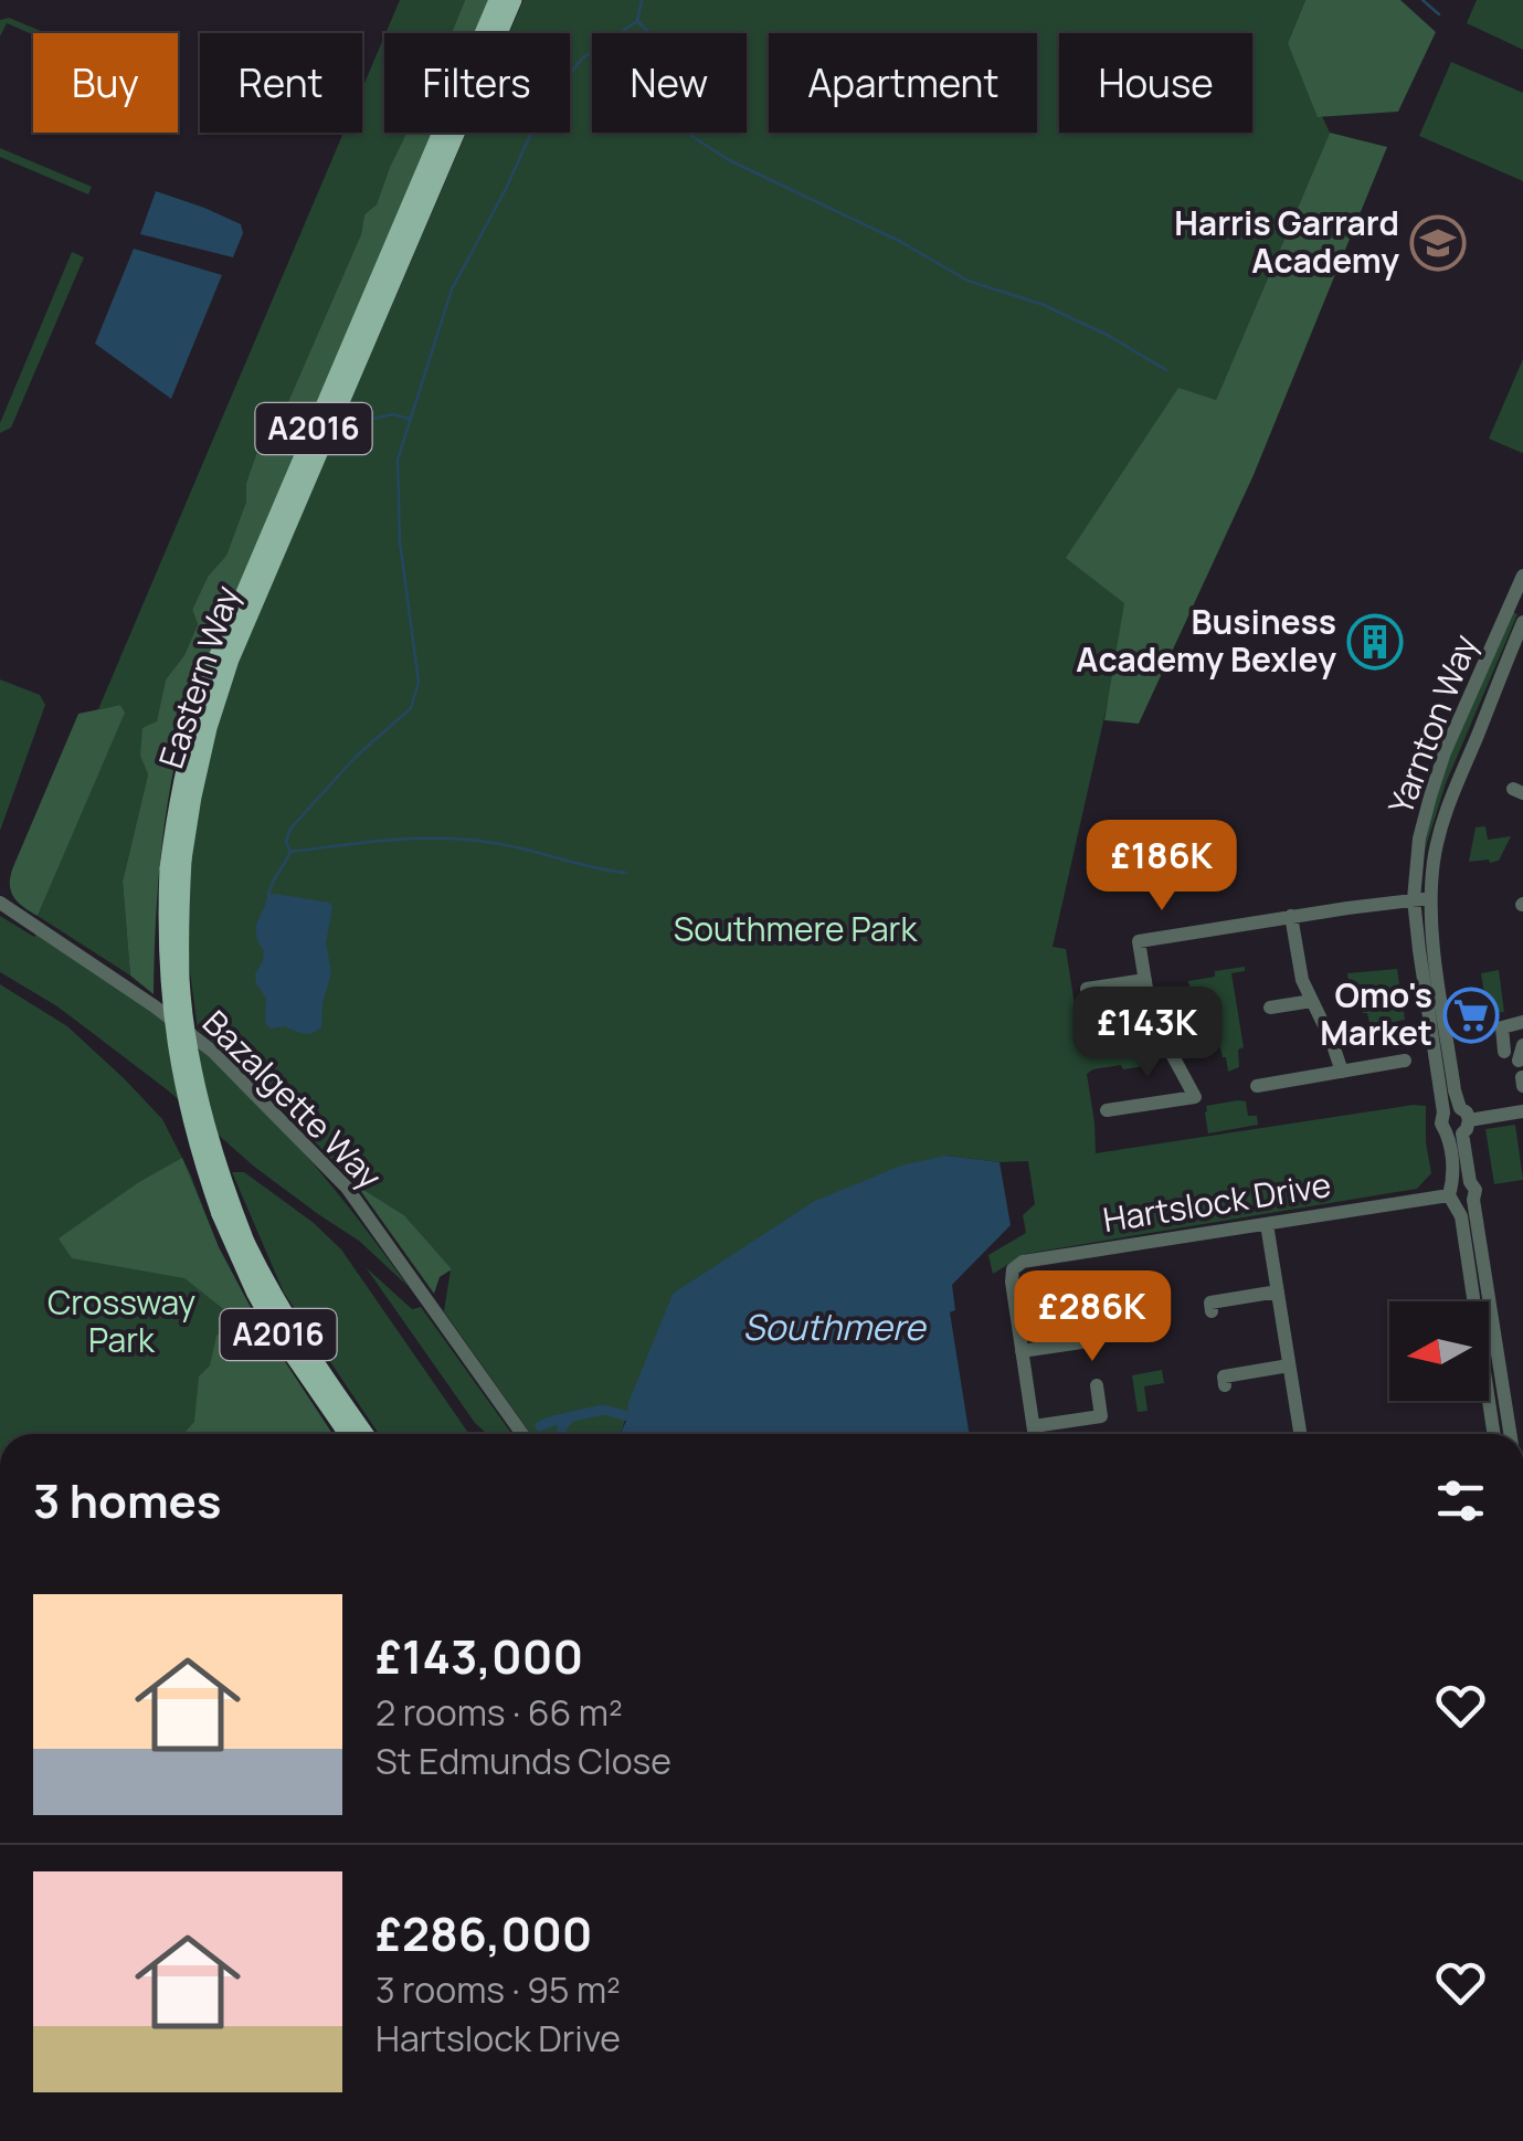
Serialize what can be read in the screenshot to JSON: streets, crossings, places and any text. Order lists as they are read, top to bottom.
{
  "streets": {
    "main road": ["A2016", "Eastern Way"],
    "street": ["Yarnton Way", "Bazalgette Way", "Hartslock Drive"]
  },
  "crossings": [
    ["Yarnton Way", "Hartslock Drive"]
  ],
  "water": ["Southmere"],
  "parks": ["Southmere Park", "Crossway Park"],
  "places": {
    "school or university": ["Harris Garrard Academy"],
    "building": ["Business Academy Bexley"],
    "supermarket": ["Omo's Market"]
  },
  "north": "left",
  "page": {
    "chip": [
      "Buy",
      "Rent",
      "Filters",
      "New",
      "Apartment",
      "House"
    ],
    "price": ["£186K", "£143K", "£286K"],
    "heading": "3 homes",
    "list": [
      {
        "name": "£143,000",
        "note": "2 rooms · 66 m² · St Edmunds Close"
      },
      {
        "name": "£286,000",
        "note": "3 rooms · 95 m² · Hartslock Drive"
      }
    ]
  }
}
